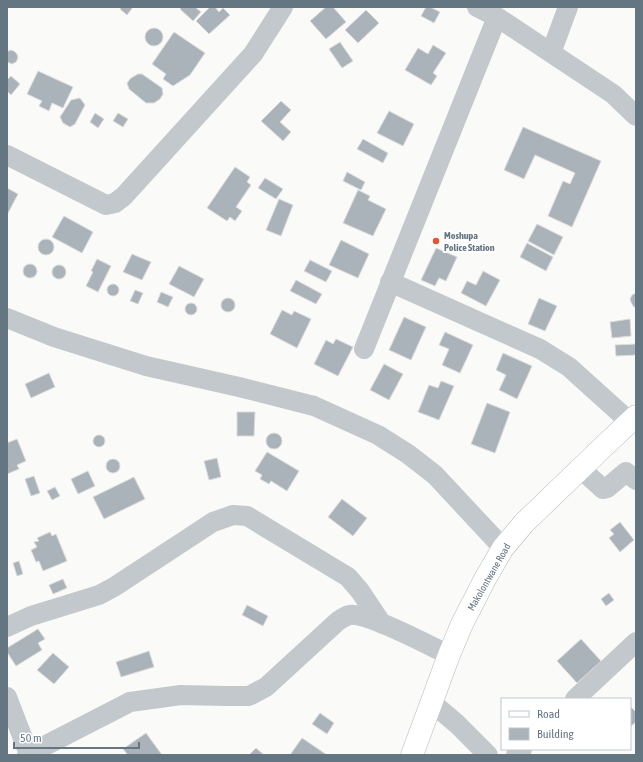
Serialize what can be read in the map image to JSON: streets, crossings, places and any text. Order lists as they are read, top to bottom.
{
  "streets": {
    "main road": ["Makolontwane Road"]
  },
  "places": ["Moshupa Police Station"],
  "legend": ["Road", "Building"],
  "scale_bar": "50 m"
}
